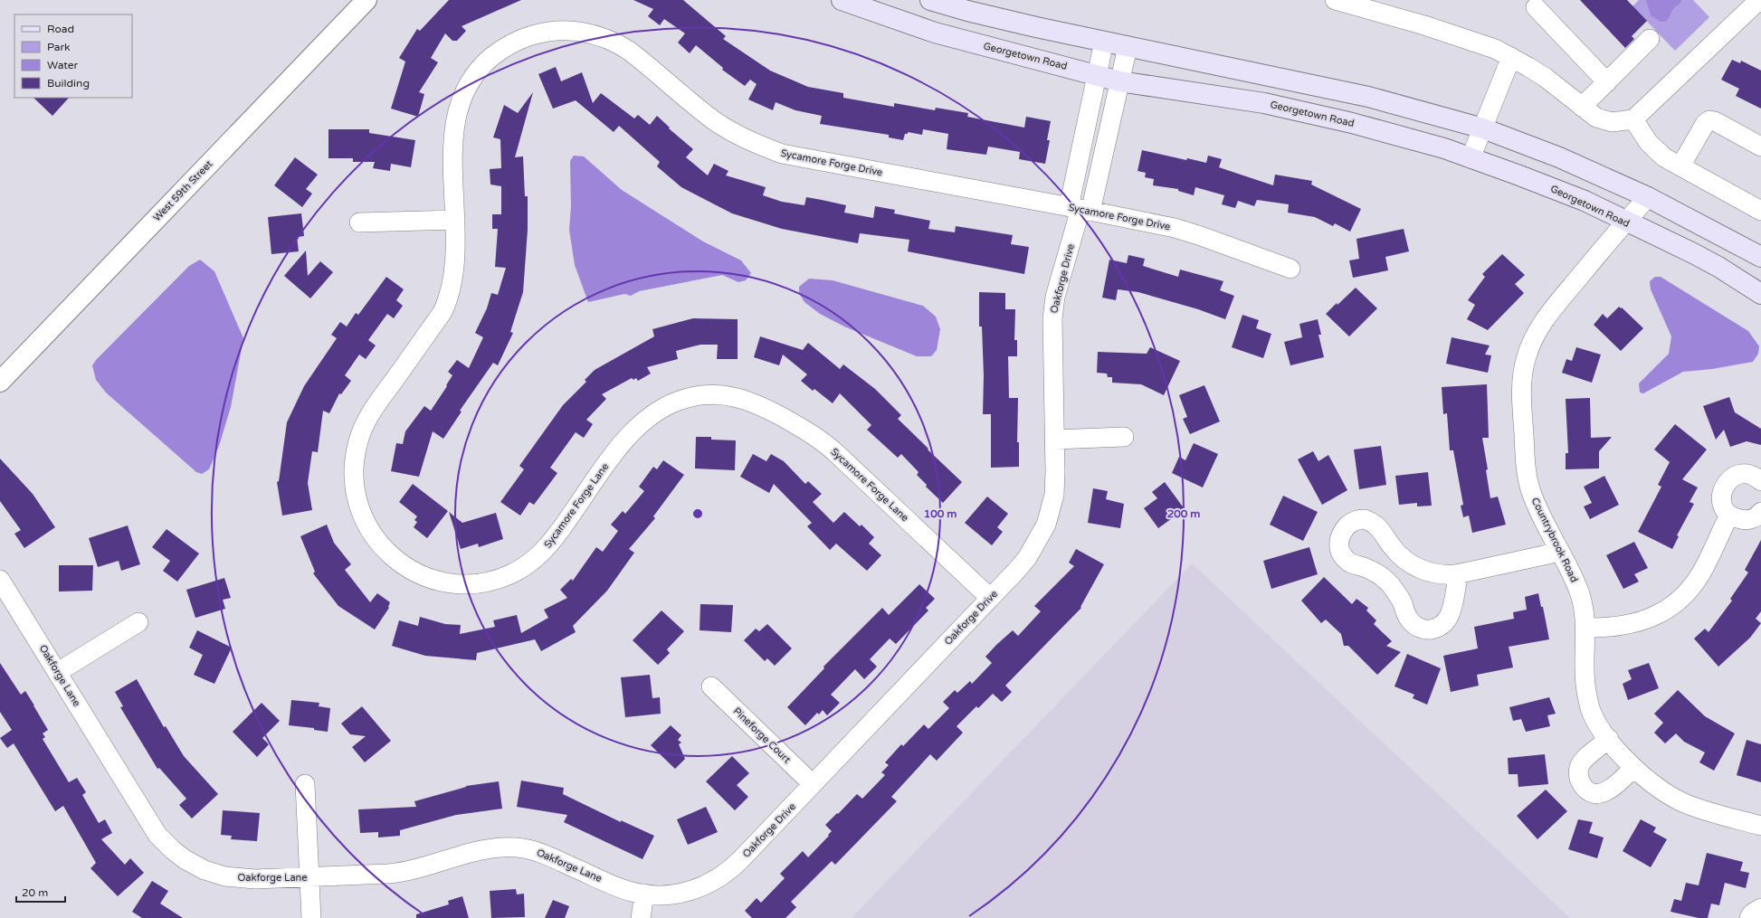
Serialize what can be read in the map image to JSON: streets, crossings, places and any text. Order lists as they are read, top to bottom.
{
  "streets": {
    "main road": ["Georgetown Road"],
    "street": [
      "Sycamore Forge Drive",
      "West 59th Street",
      "Oakforge Drive",
      "Sycamore Forge Lane",
      "Countrybrook Road",
      "Oakforge Lane",
      "Pineforge Court"
    ]
  },
  "crossings": [
    ["Georgetown Road", "Oakforge Drive"],
    ["Georgetown Road", "Countrybrook Road"],
    ["Sycamore Forge Drive", "Oakforge Drive"],
    ["Sycamore Forge Drive", "Sycamore Forge Lane"],
    ["Oakforge Drive", "Sycamore Forge Lane"],
    ["Oakforge Drive", "Oakforge Lane"],
    ["Oakforge Drive", "Pineforge Court"]
  ],
  "legend": [
    "Road",
    "Park",
    "Water",
    "Building"
  ],
  "scale_bar": "20 m",
  "rings": ["100 m", "200 m"]
}
